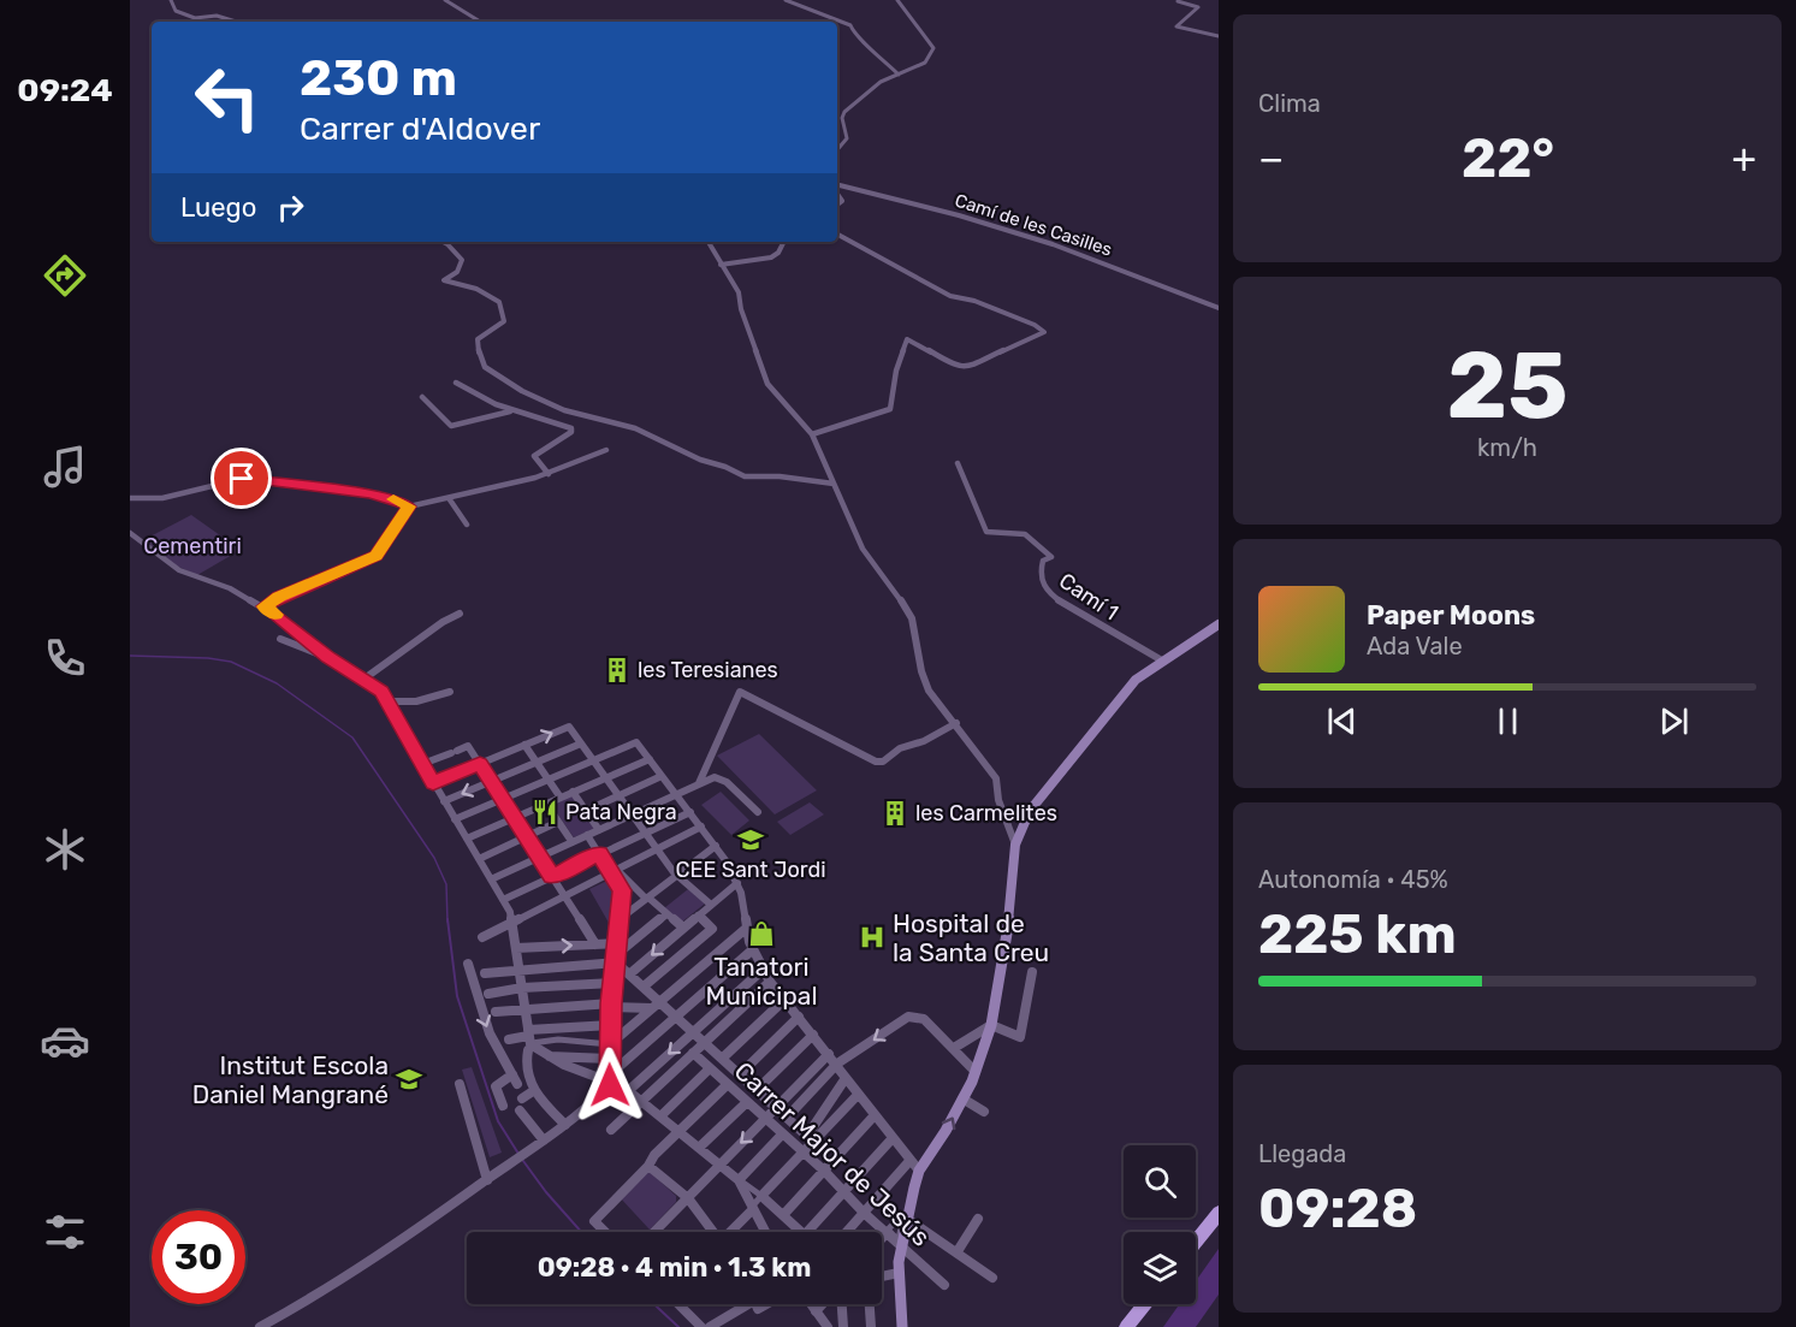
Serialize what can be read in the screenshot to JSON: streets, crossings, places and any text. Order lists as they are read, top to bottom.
{
  "streets": {
    "street": ["Camí de les Casilles", "Camí 1", "Carrer Major de Jesús"]
  },
  "parks": ["Cementiri"],
  "places": {
    "building": ["les Teresianes", "les Carmelites"],
    "restaurant": ["Pata Negra"],
    "school or university": ["CEE Sant Jordi", "Institut Escola Daniel Mangrané"],
    "shop": ["Tanatori Municipal"],
    "hospital": ["Hospital de la Santa Creu"]
  },
  "page": {
    "tabs": "09:24",
    "tile": [
      "Clima",
      ["25", "km/h"],
      ["Autonomía · 45%", "225 km"],
      ["Llegada", "09:28"]
    ],
    "turn": ["230 m", "Carrer d'Aldover"],
    "heat": ["−", "22°", "+"],
    "then": "Luego",
    "song": ["Paper Moons", "Ada Vale"],
    "limit": "30",
    "trip": "09:28 · 4 min · 1.3 km"
  }
}
